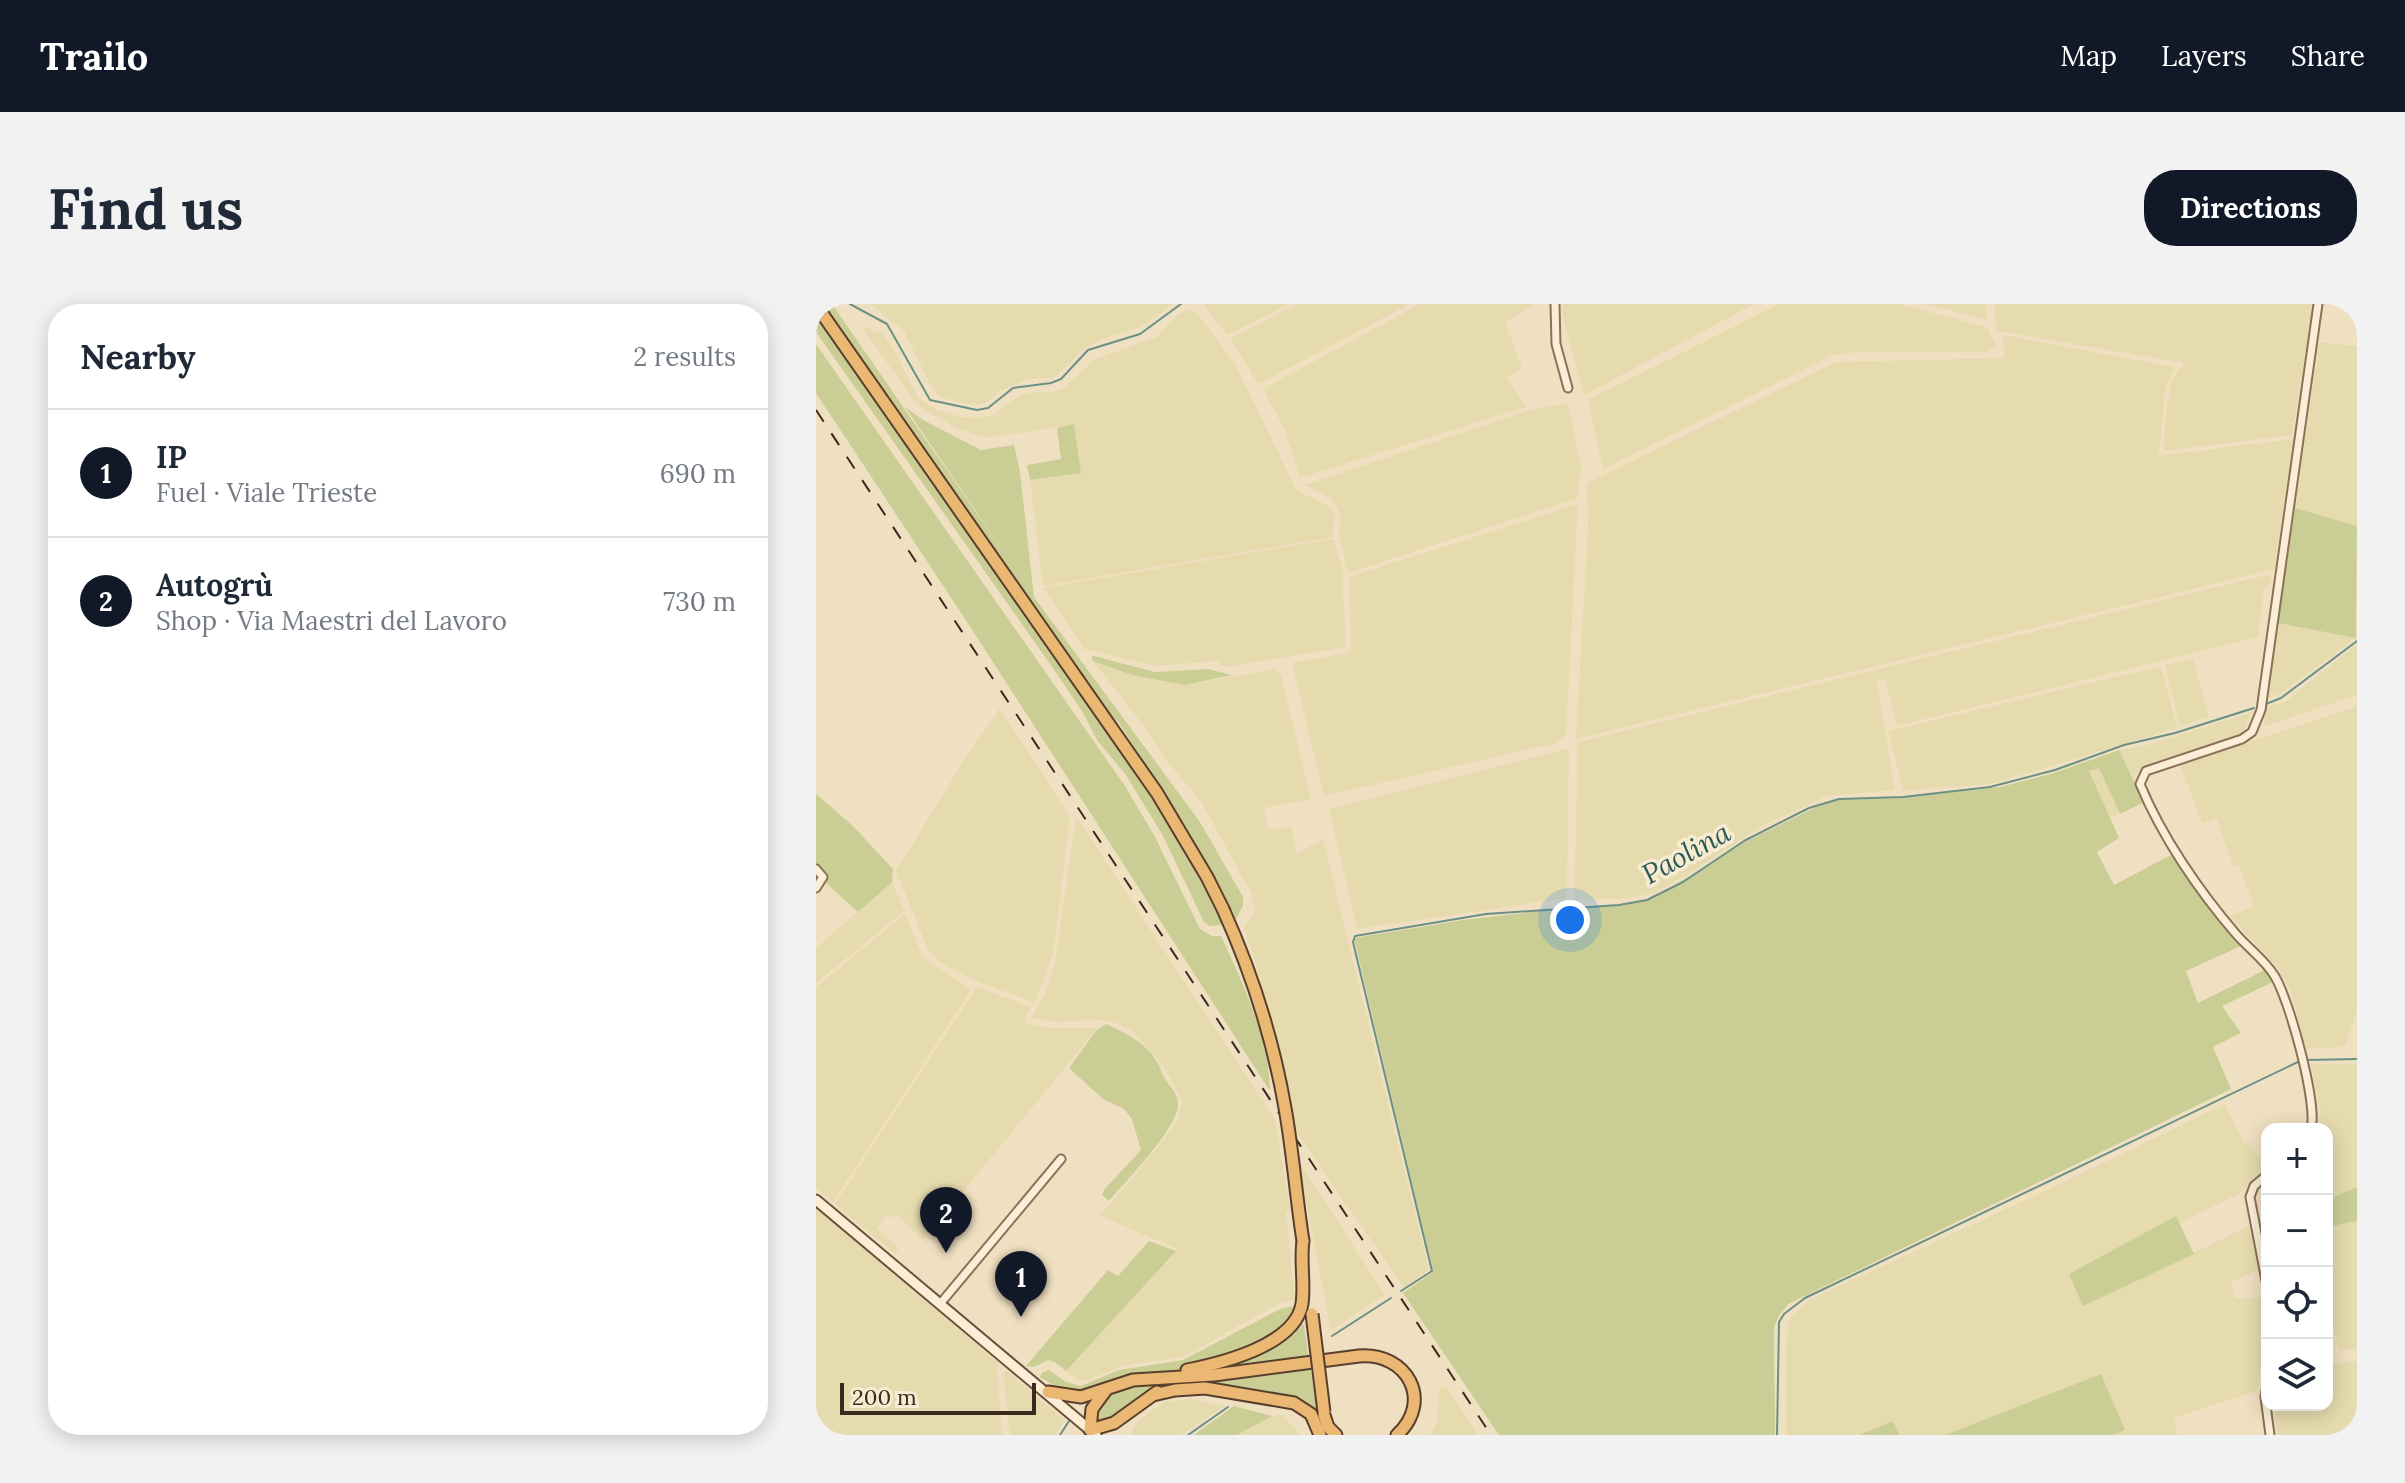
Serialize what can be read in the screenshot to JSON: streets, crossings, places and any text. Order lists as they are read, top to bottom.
{
  "water": ["Paolina"],
  "scale_bar": "200 m",
  "page": {
    "header": "Trailo",
    "nav": ["Map", "Layers", "Share"],
    "buttons": "Directions",
    "title": "Find us",
    "heading": ["Nearby", "2 results"],
    "list": [
      {
        "mark": "1",
        "name": "IP",
        "note": "Fuel · Viale Trieste",
        "value": "690 m"
      },
      {
        "mark": "2",
        "name": "Autogrù",
        "note": "Shop · Via Maestri del Lavoro",
        "value": "730 m"
      }
    ],
    "map_buttons": ["+", "−"],
    "pins": ["2", "1"],
    "scale": "200 m"
  }
}
